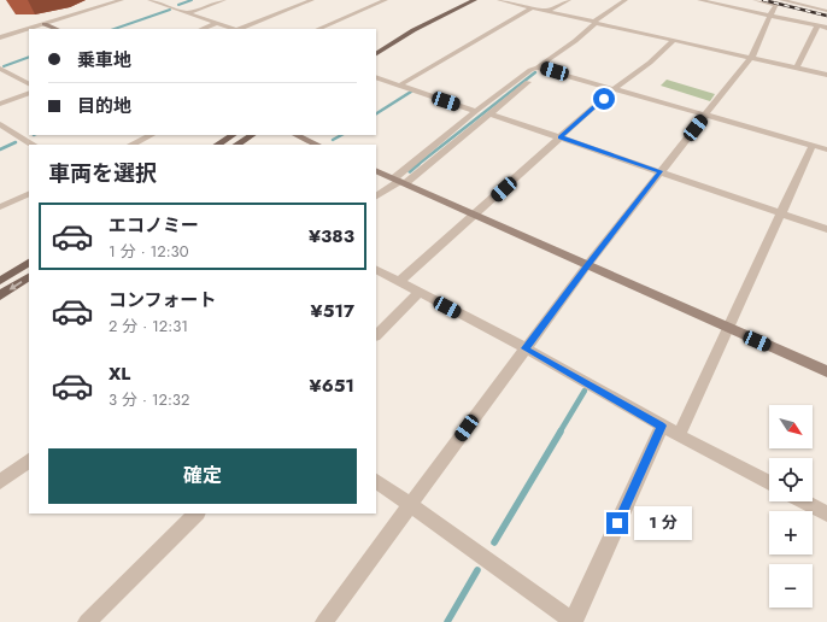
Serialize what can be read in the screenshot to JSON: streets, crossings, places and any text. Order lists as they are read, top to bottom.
{
  "north": "bottom right",
  "page": {
    "banner": ["乗車地", "目的地"],
    "heading": "車両を選択",
    "list": [
      {
        "name": "エコノミー",
        "note": "1 分 · 12:30",
        "value": "¥383"
      },
      {
        "name": "コンフォート",
        "note": "2 分 · 12:31",
        "value": "¥517"
      },
      {
        "name": "XL",
        "note": "3 分 · 12:32",
        "value": "¥651"
      }
    ],
    "map_buttons": ["+", "−"],
    "buttons": "確定",
    "bubble": "1 分"
  }
}
